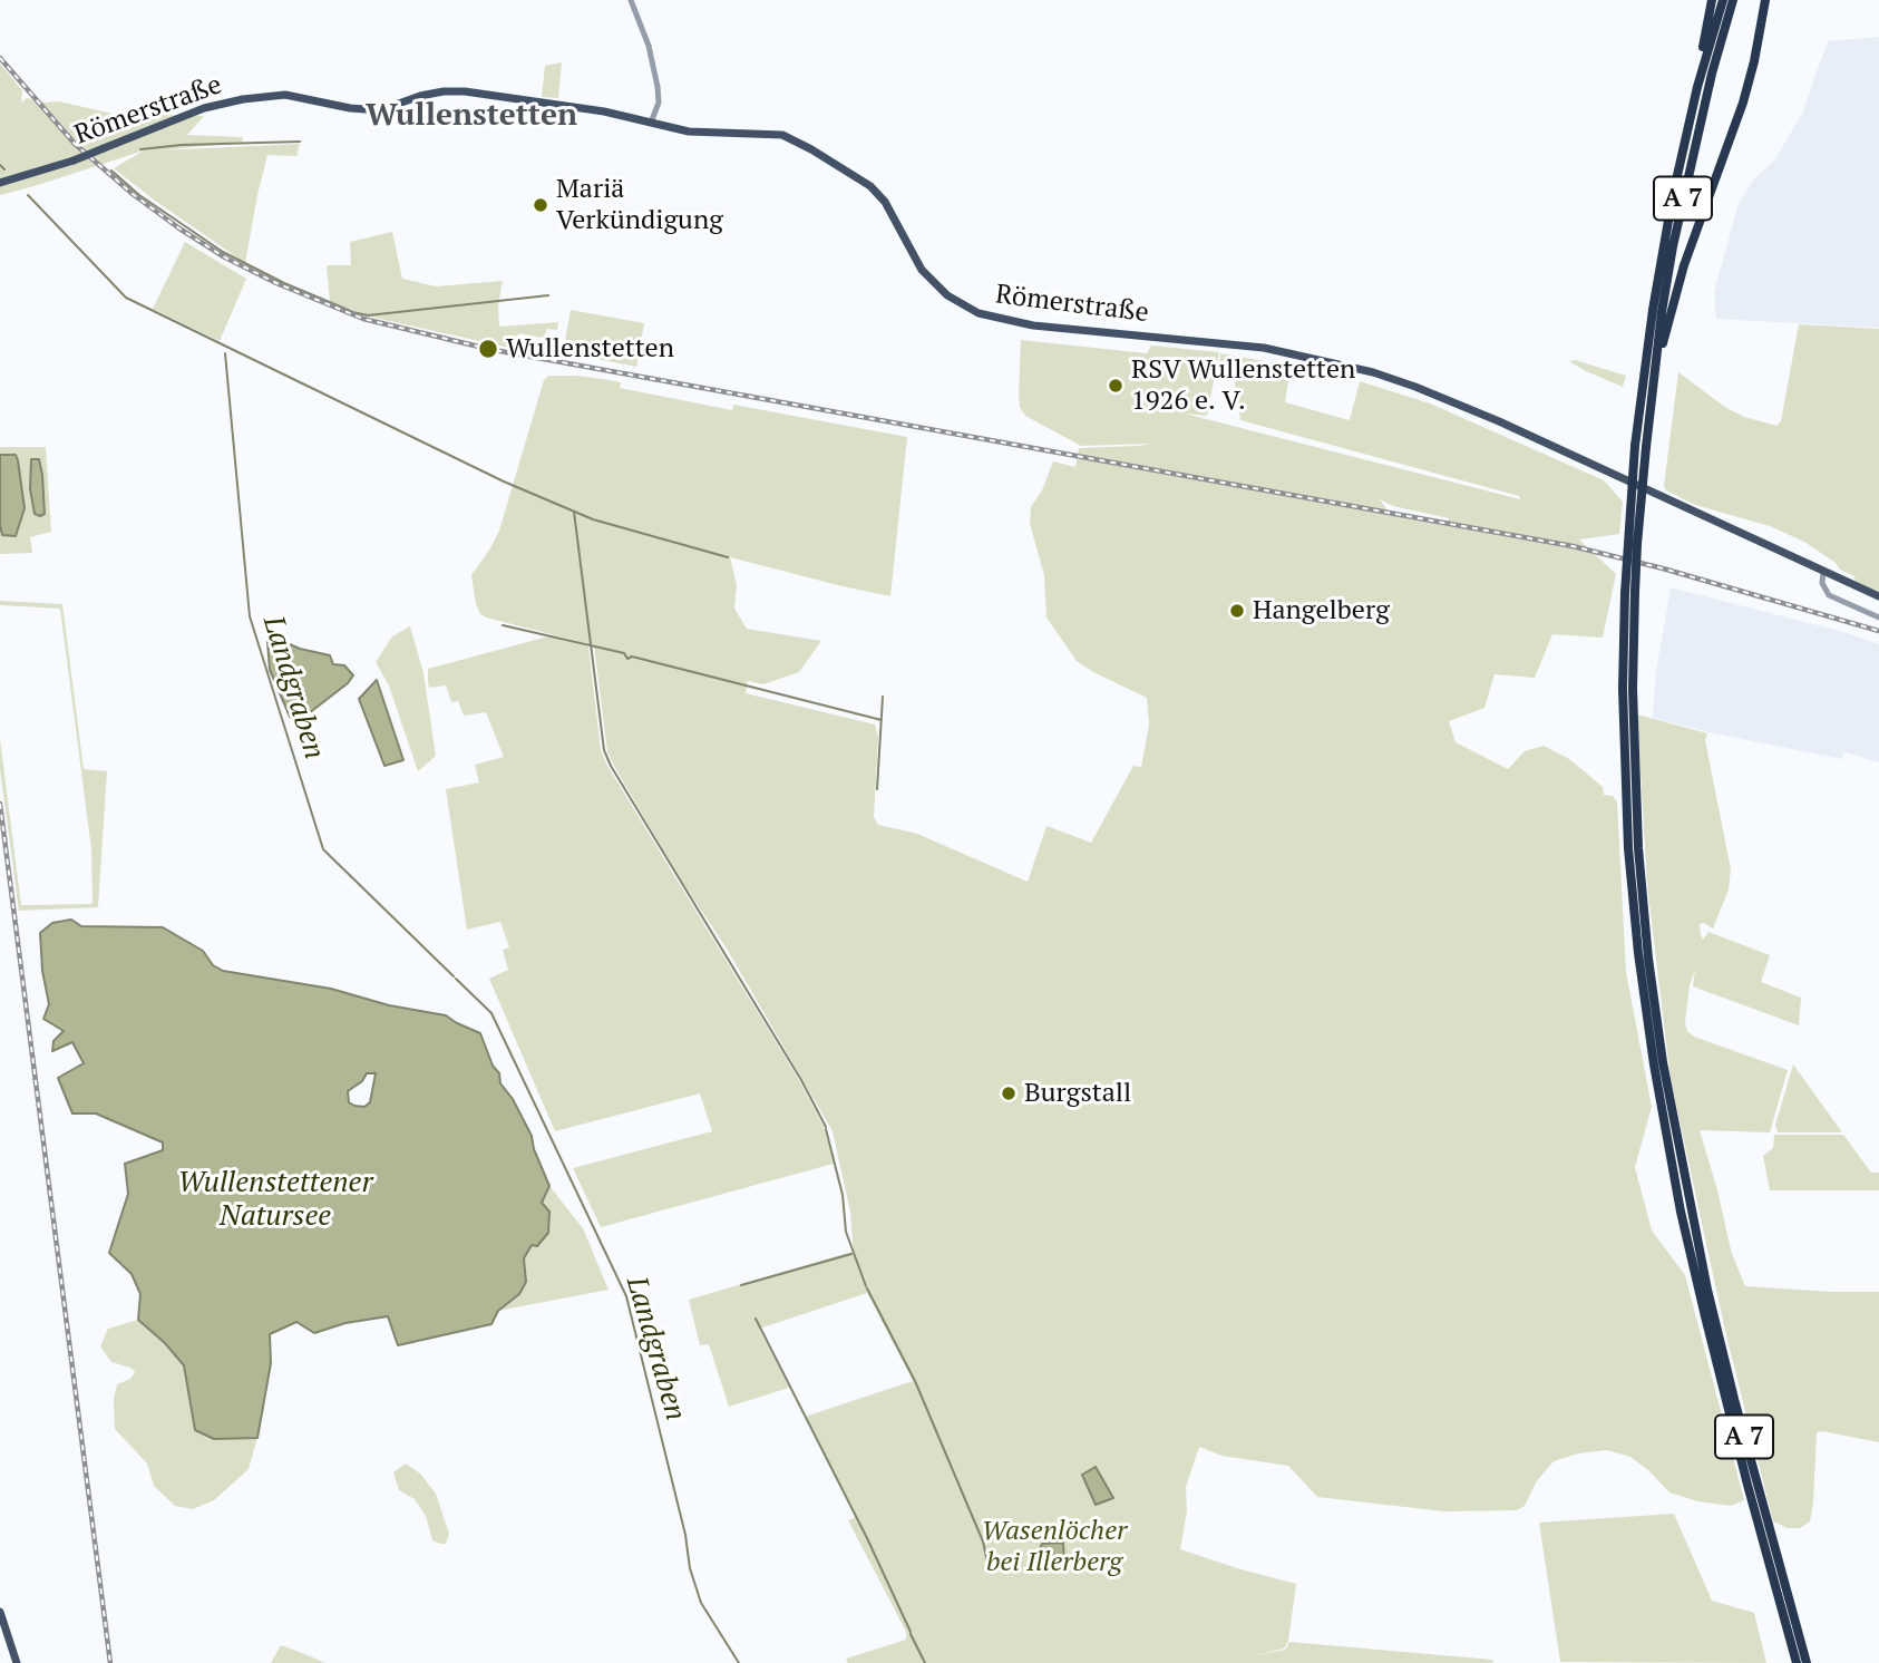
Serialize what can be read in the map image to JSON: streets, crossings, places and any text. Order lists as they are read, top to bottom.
{
  "streets": {
    "highway": ["A 7"],
    "main road": ["Römerstraße"]
  },
  "districts": ["Wullenstetten"],
  "water": ["Landgraben", "Wullenstettener Natursee"],
  "parks": ["Wasenlöcher bei Illerberg"],
  "places": [
    "Mariä Verkündigung",
    "Wullenstetten",
    "RSV Wullenstetten 1926 e. V.",
    "Hangelberg",
    "Burgstall"
  ]
}
